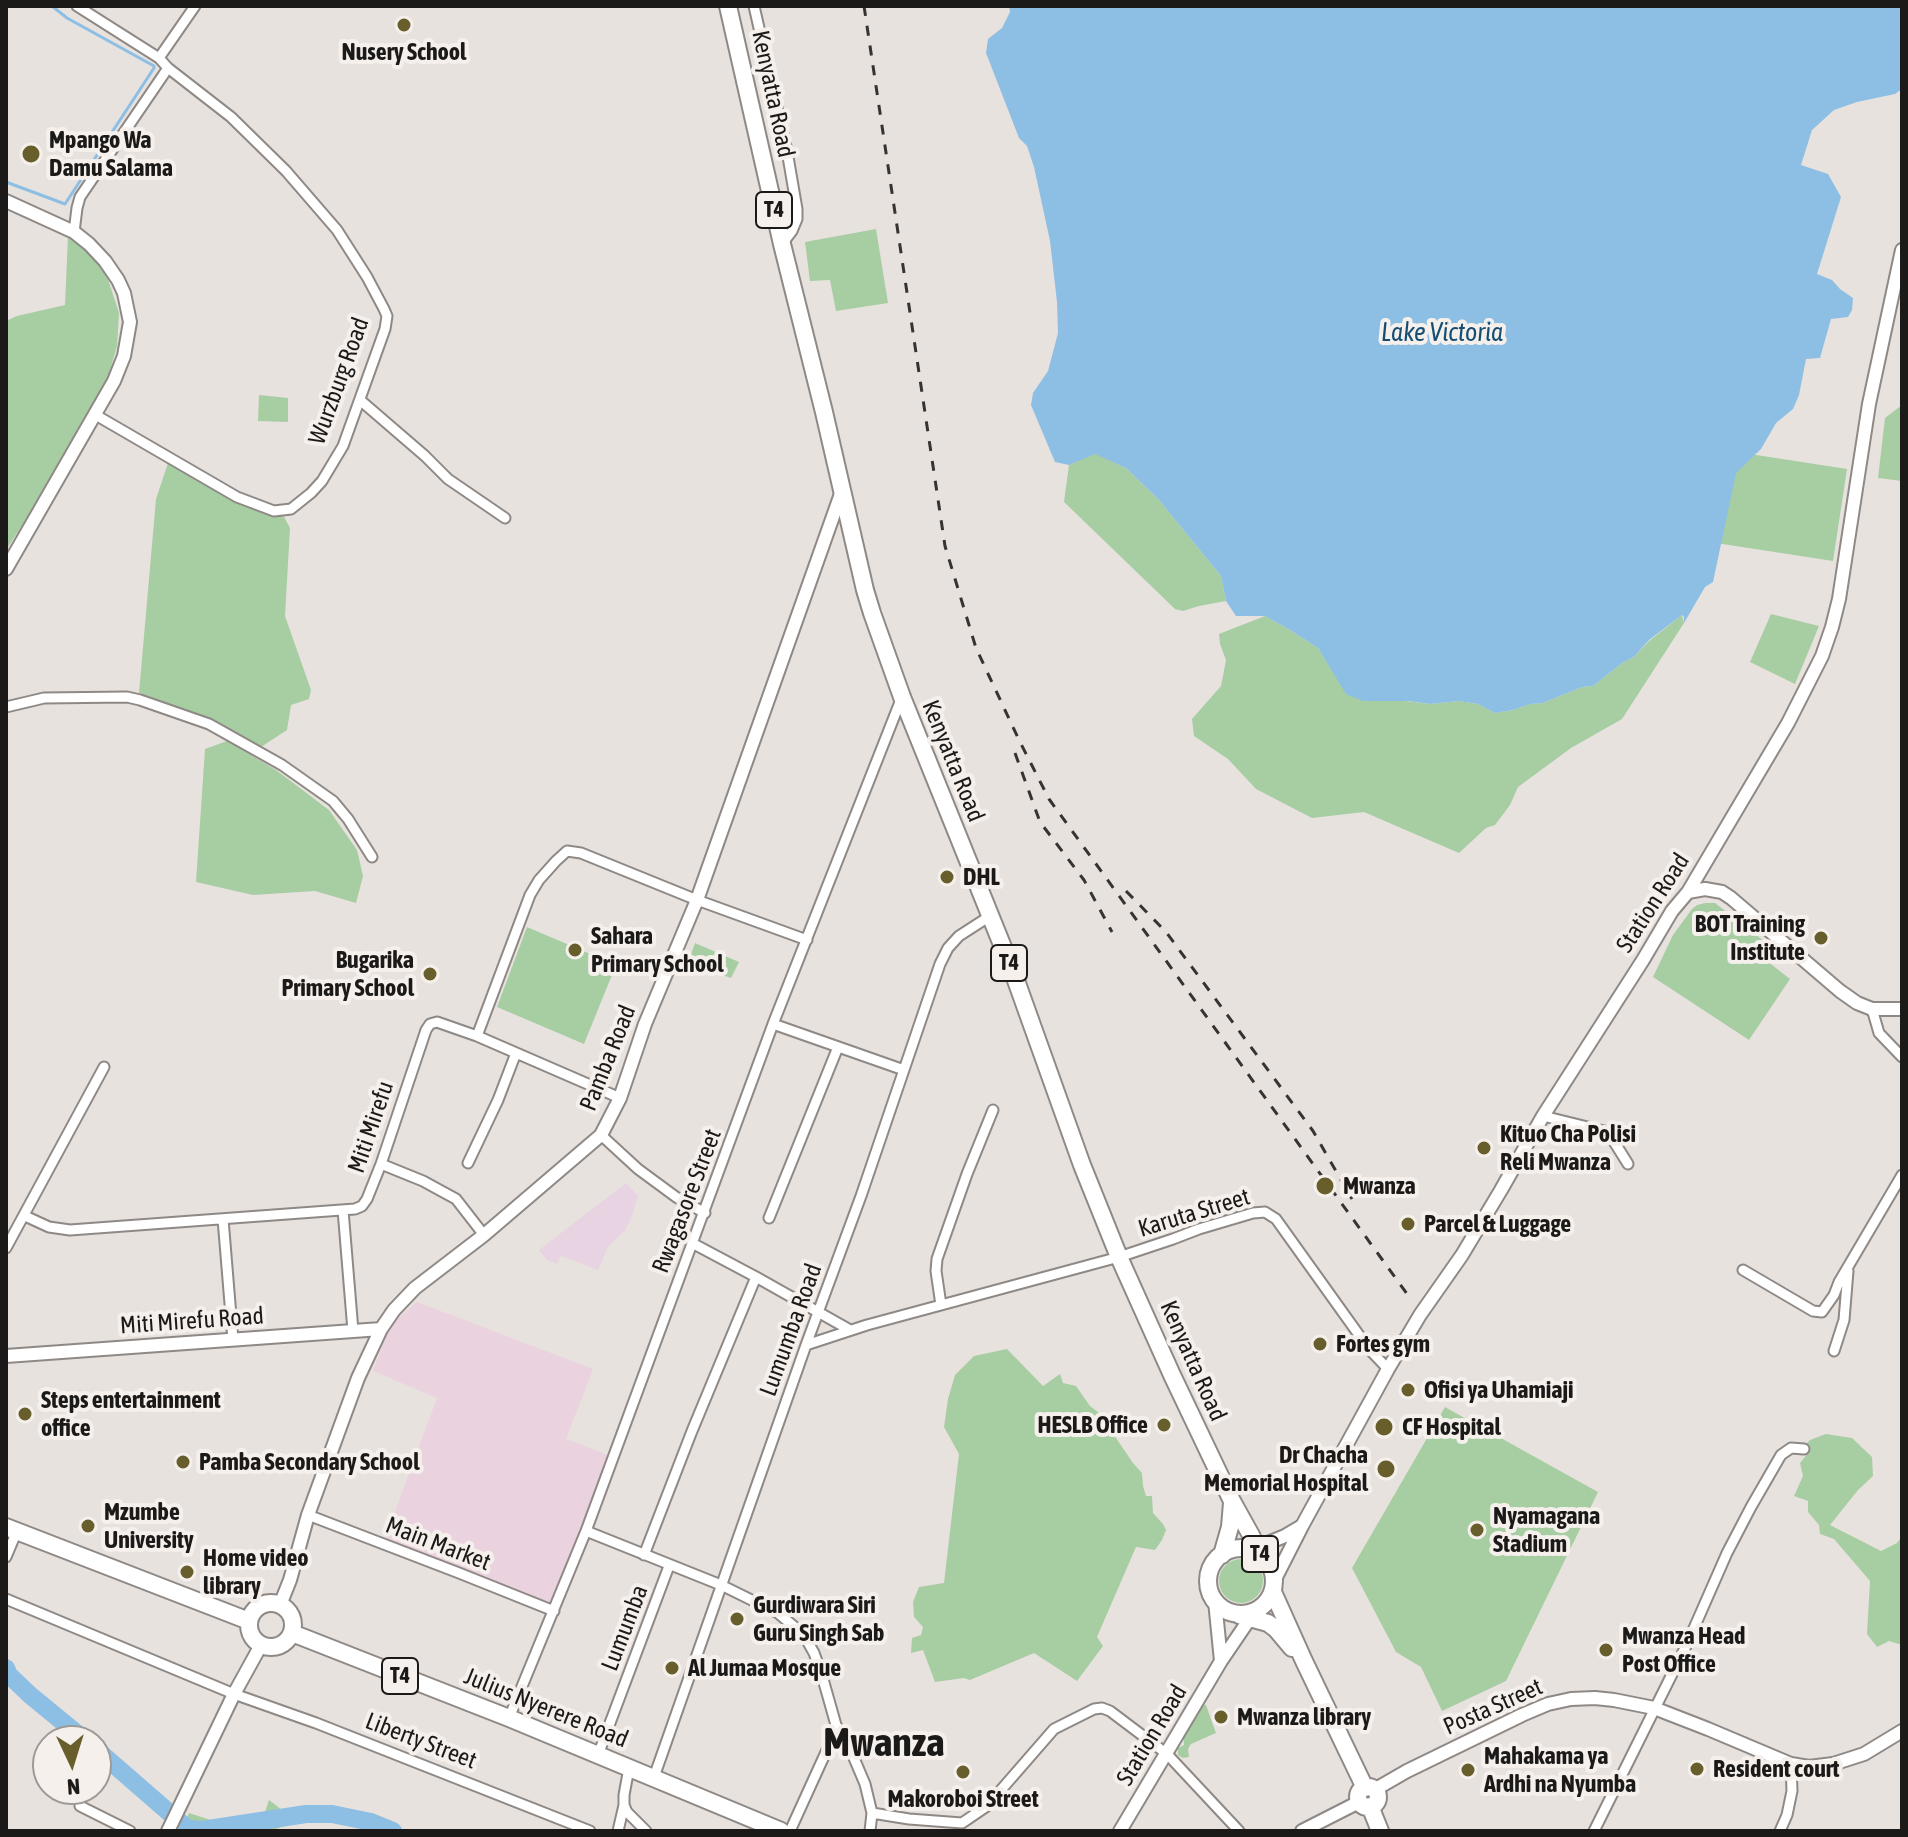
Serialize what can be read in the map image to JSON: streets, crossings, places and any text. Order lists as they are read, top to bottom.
{
  "streets": {
    "highway": ["Kenyatta Road", "T4", "Julius Nyerere Road"],
    "main road": [
      "Station Road",
      "Pamba Road",
      "Miti Mirefu Road",
      "Posta Street"
    ],
    "street": [
      "Wurzburg Road",
      "Miti Mirefu",
      "Rwagasore Street",
      "Karuta Street",
      "Lumumba Road",
      "Main Market",
      "Lumumba",
      "Liberty Street"
    ]
  },
  "crossings": [
    ["Kenyatta Road", "T4"],
    ["Kenyatta Road", "Station Road"],
    ["Kenyatta Road", "Pamba Road"],
    ["Kenyatta Road", "Rwagasore Street"],
    ["Kenyatta Road", "Karuta Street"],
    ["Kenyatta Road", "Lumumba Road"],
    ["T4", "Station Road"],
    ["T4", "Posta Street"],
    ["Station Road", "Karuta Street"],
    ["Pamba Road", "Miti Mirefu"],
    ["Pamba Road", "Miti Mirefu Road"],
    ["Pamba Road", "Main Market"],
    ["Pamba Road", "Julius Nyerere Road"],
    ["Rwagasore Street", "Main Market"],
    ["Rwagasore Street", "Julius Nyerere Road"],
    ["Karuta Street", "Lumumba Road"],
    ["Lumumba Road", "Lumumba"],
    ["Lumumba Road", "Julius Nyerere Road"],
    ["Lumumba", "Julius Nyerere Road"]
  ],
  "districts": ["Mwanza"],
  "water": ["Lake Victoria"],
  "places": [
    "Nusery School",
    "Mpango Wa Damu Salama",
    "DHL",
    "BOT Training Institute",
    "Sahara Primary School",
    "Bugarika Primary School",
    "Kituo Cha Polisi Reli Mwanza",
    "Mwanza",
    "Parcel & Luggage",
    "Fortes gym",
    "Ofisi ya Uhamiaji",
    "Steps entertainment office",
    "HESLB Office",
    "CF Hospital",
    "Pamba Secondary School",
    "Dr Chacha Memorial Hospital",
    "Mzumbe University",
    "Nyamagana Stadium",
    "Home video library",
    "Gurdiwara Siri Guru Singh Sab",
    "Mwanza Head Post Office",
    "Al Jumaa Mosque",
    "Mwanza library",
    "Resident court",
    "Mahakama ya Ardhi na Nyumba",
    "Makoroboi Street"
  ],
  "north": "bottom"
}
